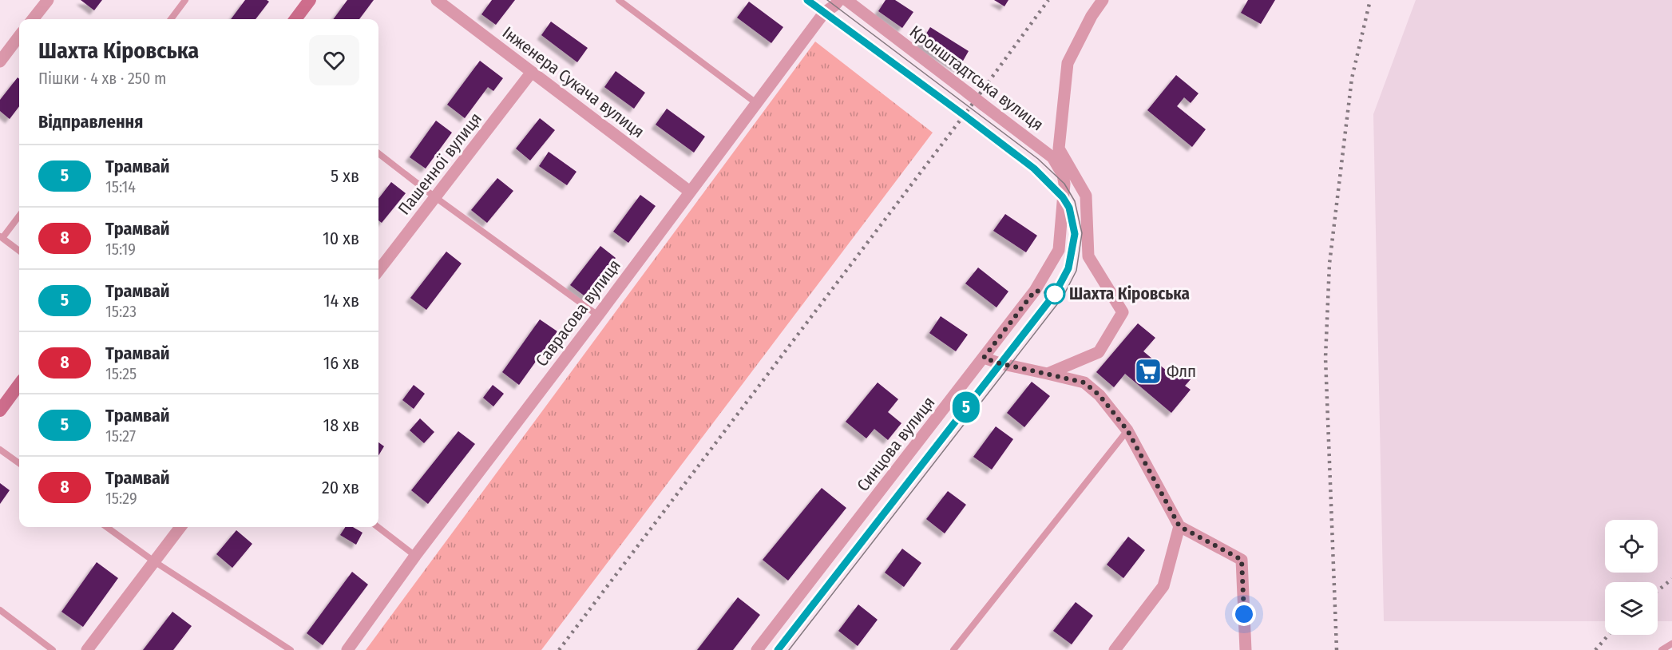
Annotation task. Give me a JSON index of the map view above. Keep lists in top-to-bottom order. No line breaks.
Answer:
{"streets":{"street":["Кронштадтська вулиця","Інженера Сукача вулиця","Пашенної вулиця","Саврасова вулиця","Синцова вулиця"]},"crossings":[["Кронштадтська вулиця","Синцова вулиця"],["Інженера Сукача вулиця","Пашенної вулиця"],["Інженера Сукача вулиця","Саврасова вулиця"]],"places":{"other":["Шахта Кіровська"],"supermarket":["Флп"]},"lines":["tram line 5"],"page":{"on_map":"5","heading":[["Шахта Кіровська","Пішки · 4 хв · 250 m"],"Відправлення"],"list":[{"mark":"5","name":"Трамвай","note":"15:14","value":"5 хв"},{"mark":"8","name":"Трамвай","note":"15:19","value":"10 хв"},{"mark":"5","name":"Трамвай","note":"15:23","value":"14 хв"},{"mark":"8","name":"Трамвай","note":"15:25","value":"16 хв"},{"mark":"5","name":"Трамвай","note":"15:27","value":"18 хв"},{"mark":"8","name":"Трамвай","note":"15:29","value":"20 хв"}]}}
